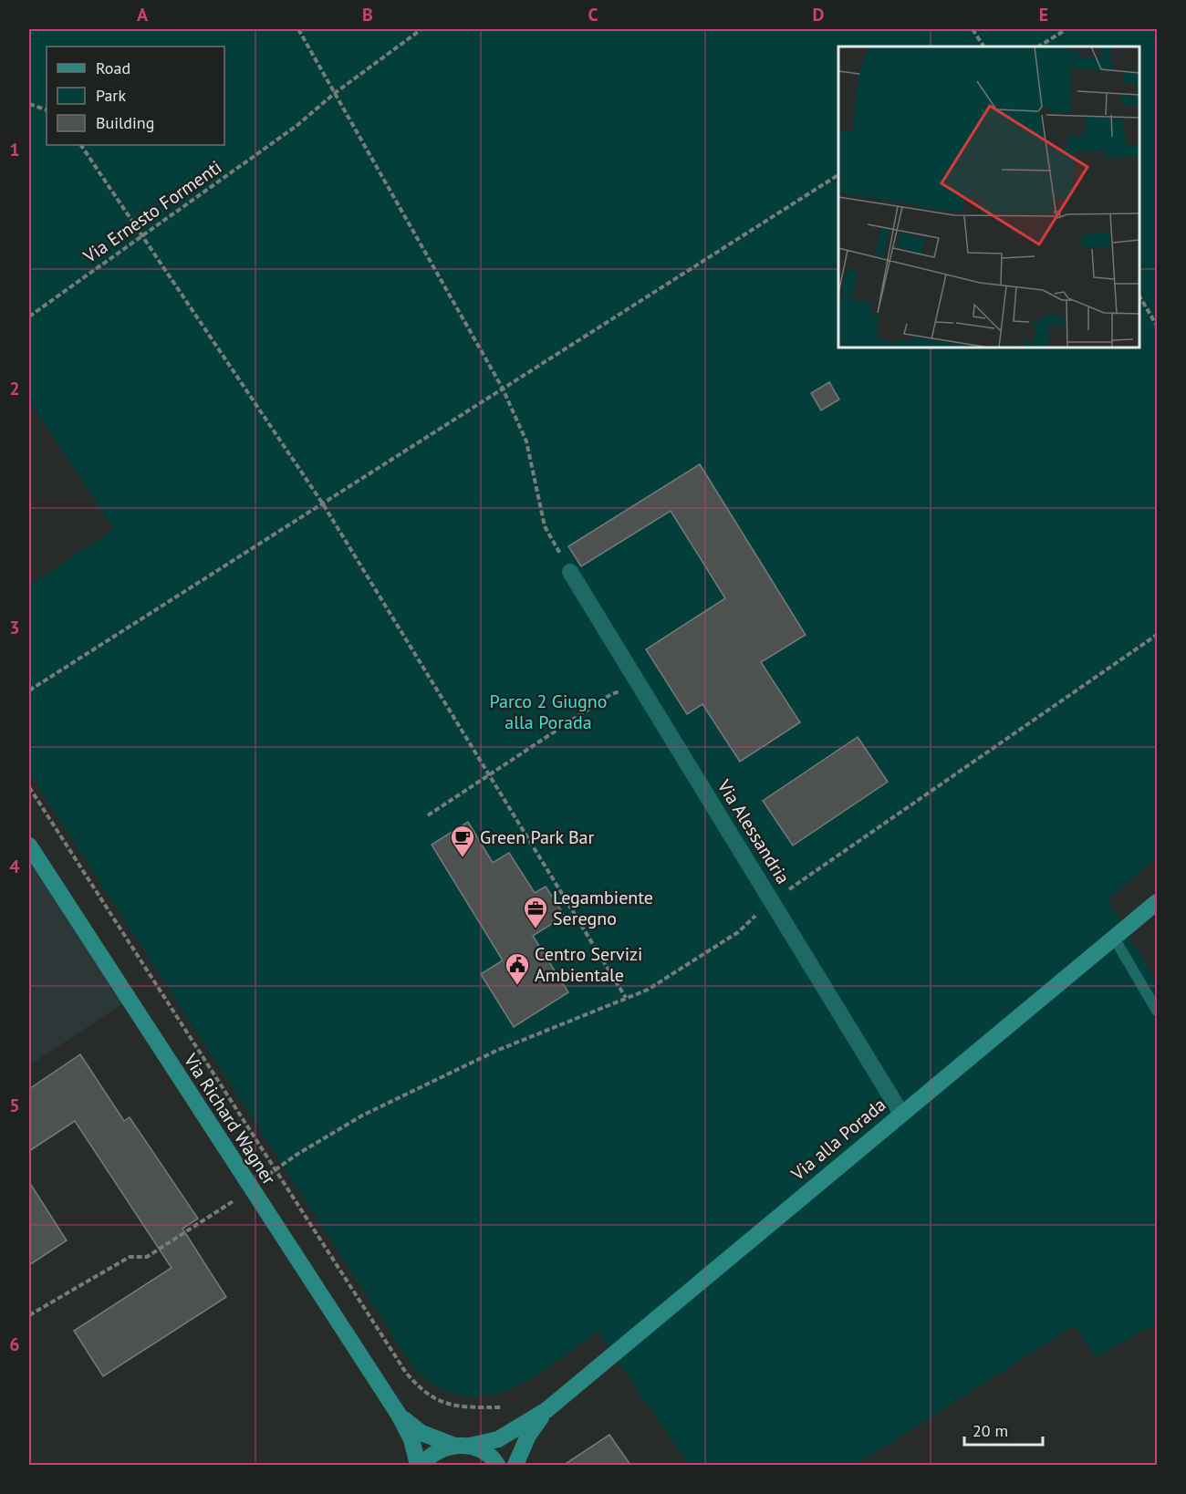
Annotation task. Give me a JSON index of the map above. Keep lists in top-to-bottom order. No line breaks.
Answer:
{"streets":{"street":["Via Alessandria","Via Richard Wagner","Via alla Porada"],"path":["Via Ernesto Formenti"]},"crossings":[["Via Alessandria","Via alla Porada"],["Via Richard Wagner","Via alla Porada"]],"parks":["Parco 2 Giugno alla Porada"],"places":{"cafe":["Green Park Bar"],"office":["Legambiente Seregno"],"public building":["Centro Servizi Ambientale"]},"legend":["Road","Park","Building"],"scale_bar":"20 m","grid":{"columns":["A","B","C","D","E"],"rows":["1","2","3","4","5","6"]}}
